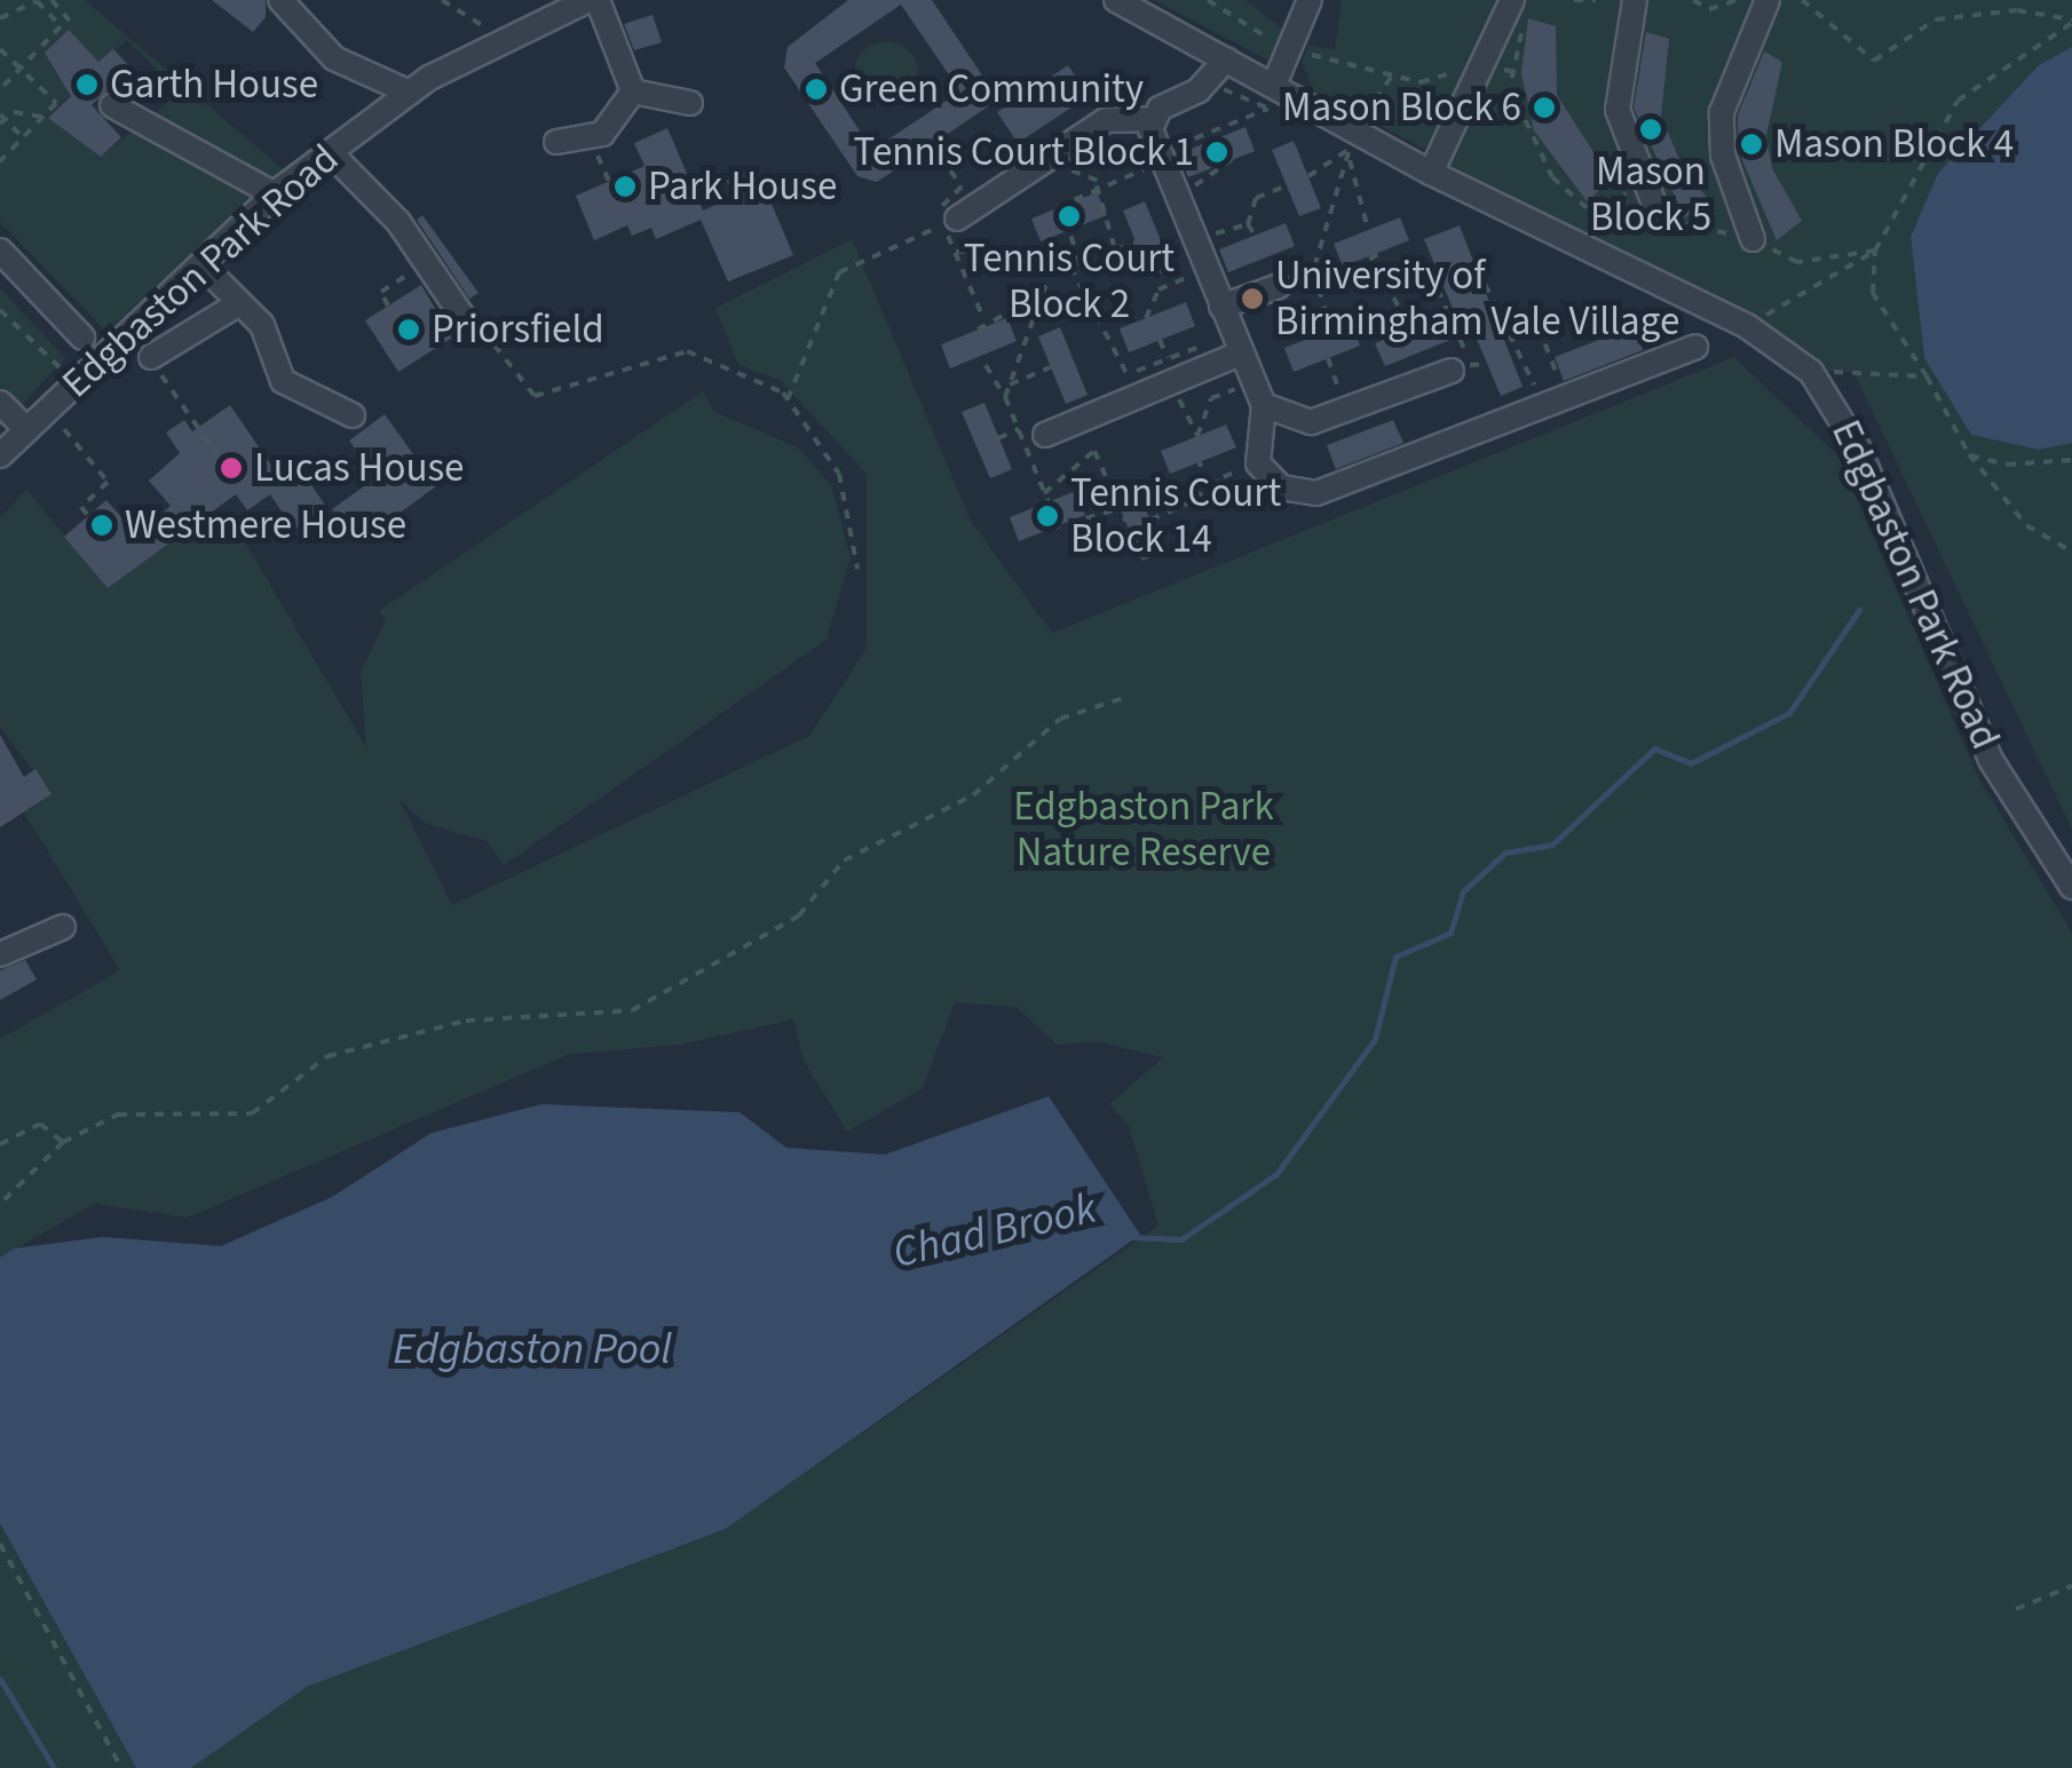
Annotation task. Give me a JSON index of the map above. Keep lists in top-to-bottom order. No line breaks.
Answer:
{"streets":{"street":["Edgbaston Park Road"]},"water":["Chad Brook","Edgbaston Pool"],"parks":["Edgbaston Park Nature Reserve"],"places":["Garth House","Green Community","Mason Block 6","Mason Block 5","Mason Block 4","Tennis Court Block 1","Park House","Tennis Court Block 2","University of Birmingham Vale Village","Priorsfield","Lucas House","Tennis Court Block 14","Westmere House"]}
